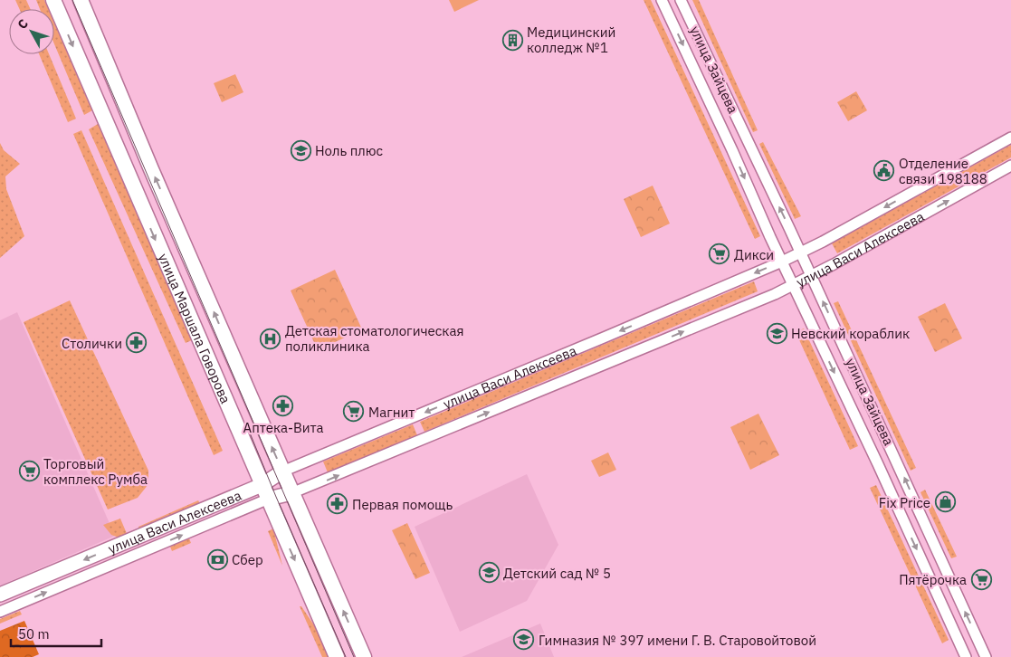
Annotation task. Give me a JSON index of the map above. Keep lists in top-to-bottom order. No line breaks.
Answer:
{"streets":{"main road":["улица Маршала Говорова"],"street":["улица Зайцева","улица Васи Алексеева"]},"crossings":[["улица Зайцева","улица Васи Алексеева"],["улица Васи Алексеева","улица Маршала Говорова"]],"places":{"building":["Медицинский колледж №1"],"school or university":["Ноль плюс","Невский кораблик","Детский сад № 5","Гимназия № 397 имени Г. В. Старовойтовой"],"public building":["Отделение связи 198188"],"supermarket":["Дикси","Магнит","Торговый комплекс Румба","Пятёрочка"],"hospital":["Детская стоматологическая поликлиника"],"pharmacy":["Столички","Аптека-Вита","Первая помощь"],"shop":["Fix Price"],"bank":["Сбер"]},"scale_bar":"50 m","north":"top left"}
